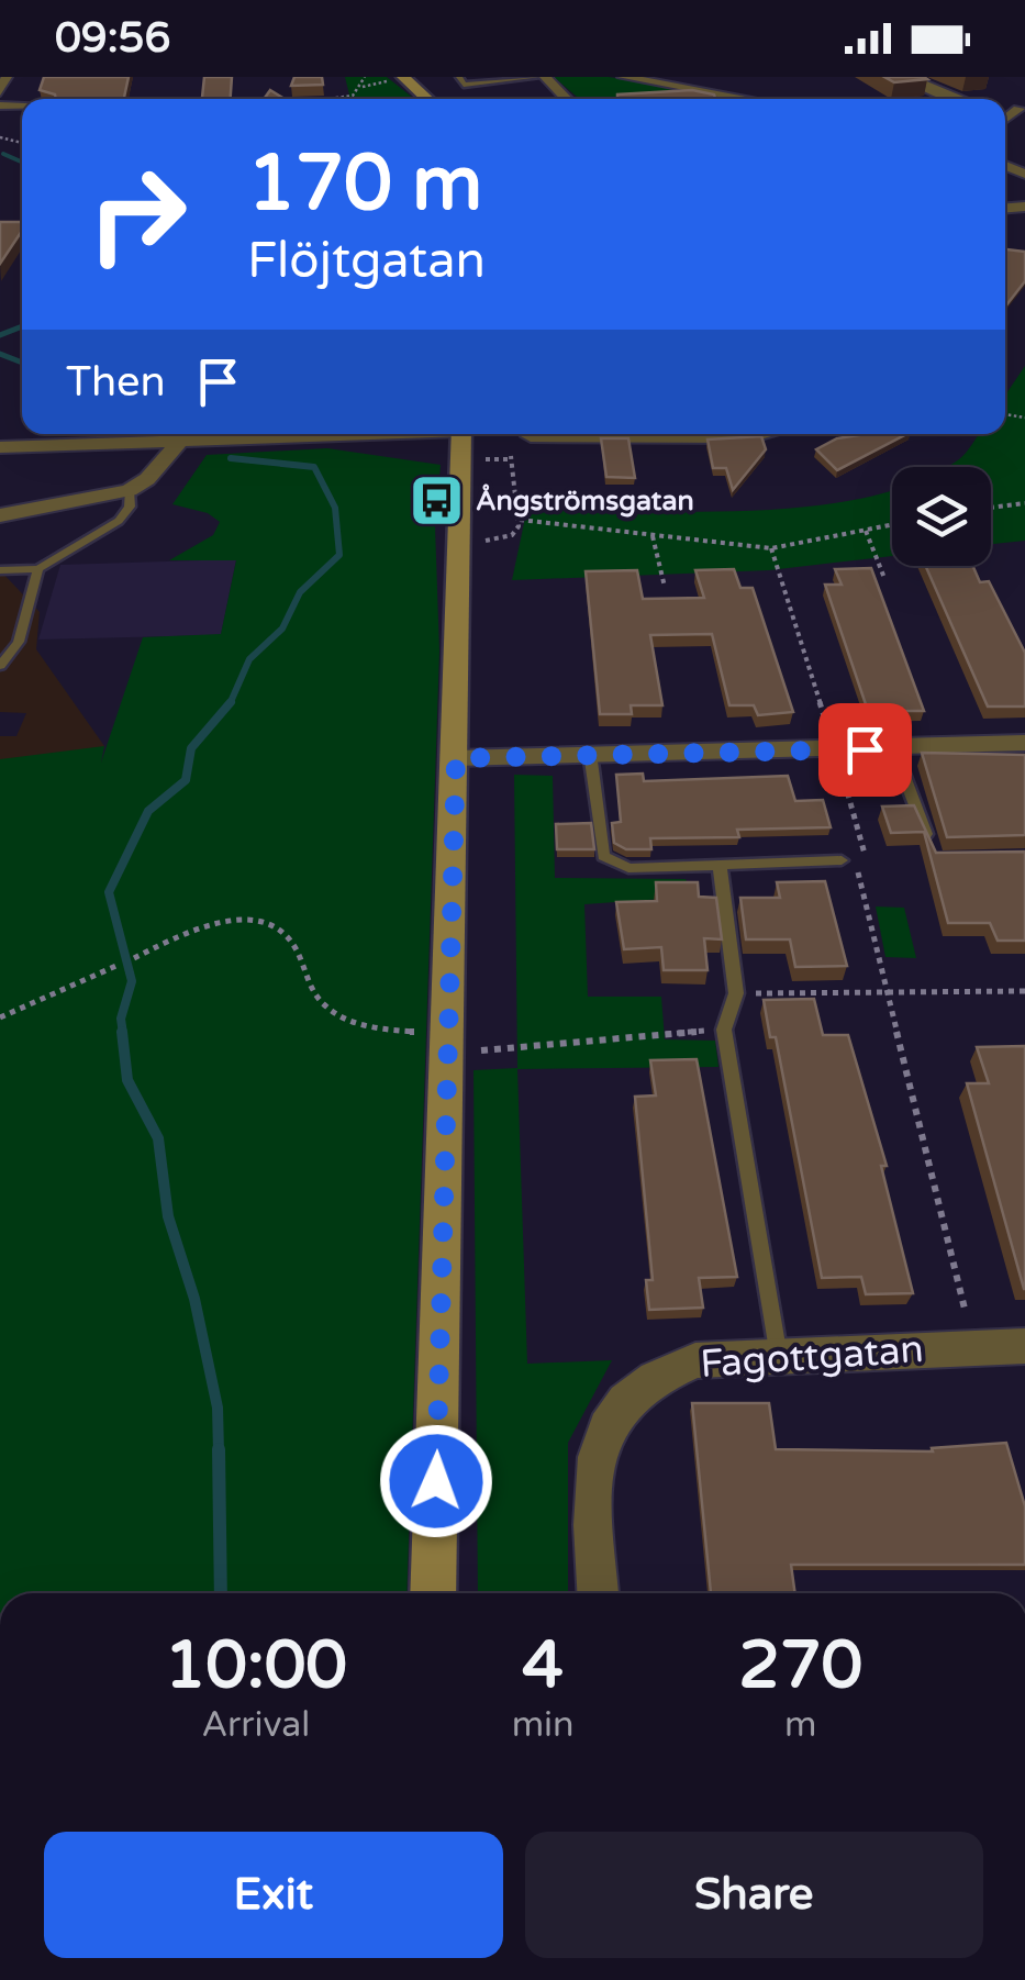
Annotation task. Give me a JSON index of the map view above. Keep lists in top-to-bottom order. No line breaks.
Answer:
{"streets":{"street":["Fagottgatan"]},"places":{"bus stop":["Ångströmsgatan"]},"page":{"status":"09:56","turn":["170 m","Flöjtgatan"],"then":"Then","eta":["10:00","Arrival","4","min","270","m"],"buttons":["Exit","Share"]}}
